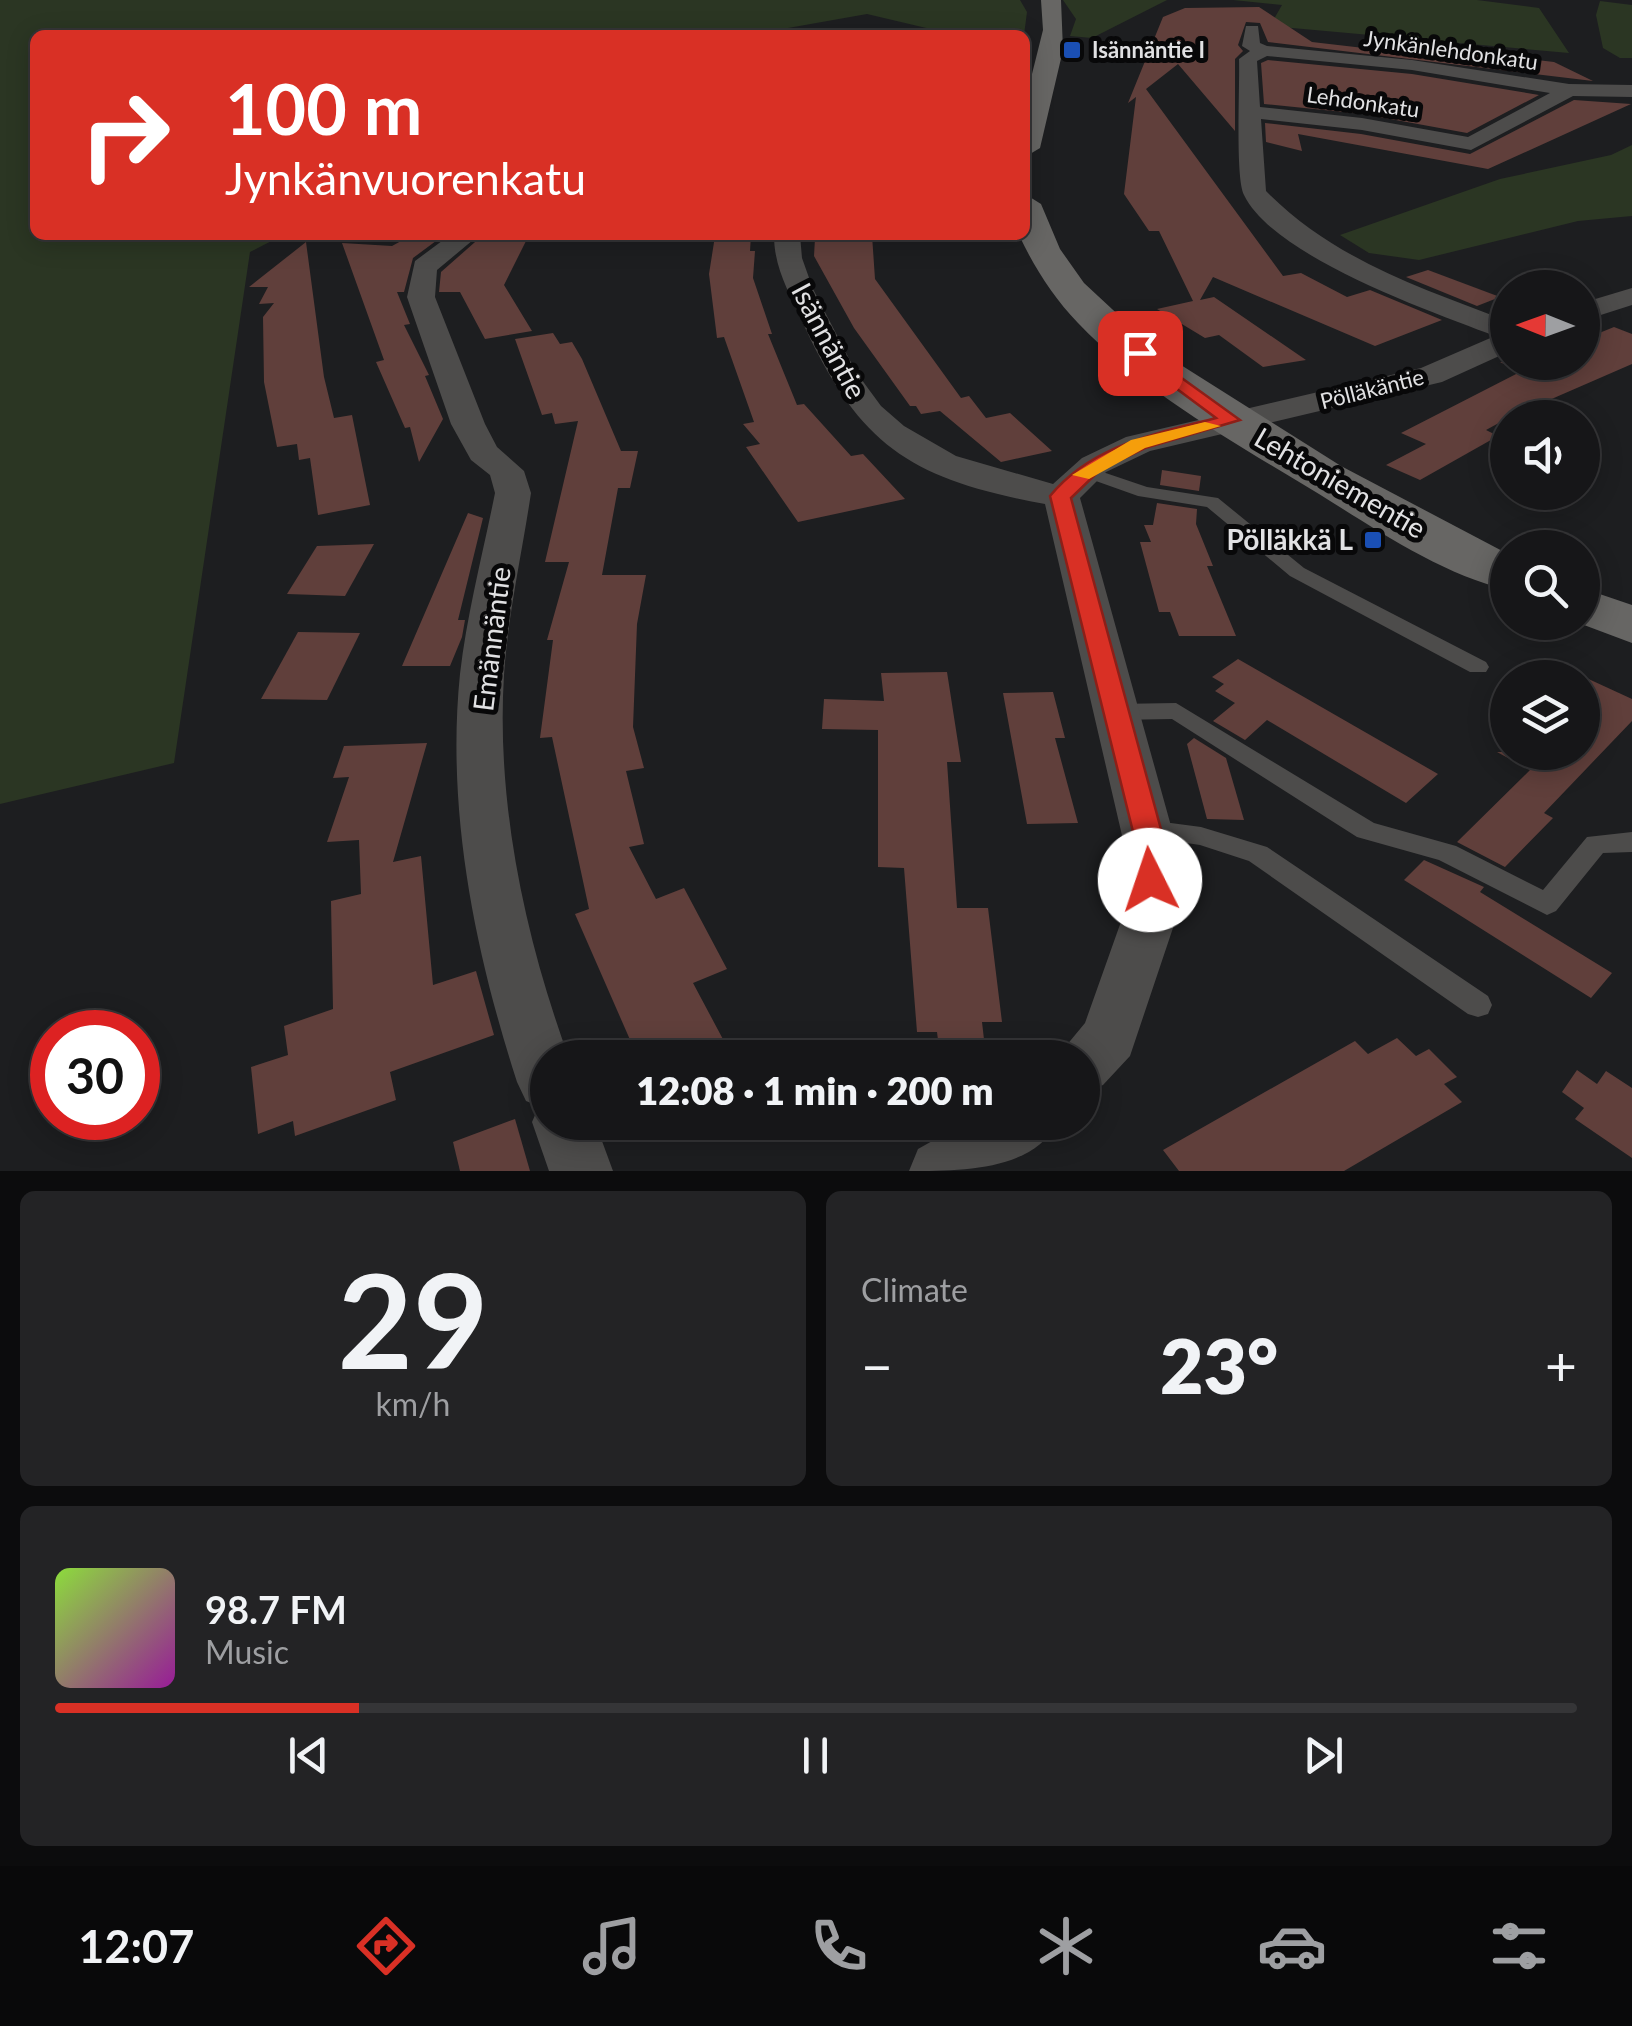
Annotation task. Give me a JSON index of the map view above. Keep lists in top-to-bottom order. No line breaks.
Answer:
{"streets":{"main road":["Lehtoniementie"],"street":["Jynkänlehdonkatu","Lehdonkatu","Isännäntie","Pölläkäntie","Emännäntie"]},"crossings":[["Jynkänlehdonkatu","Lehdonkatu"],["Isännäntie","Pölläkäntie"],["Pölläkäntie","Lehtoniementie"]],"places":{"transit":["Isännäntie I","Pölläkkä L"]},"north":"left","page":{"turn":["100 m","Jynkänvuorenkatu"],"limit":"30","trip":"12:08 · 1 min · 200 m","tile":[["29","km/h"],"Climate"],"heat":["−","23°","+"],"song":["98.7 FM","Music"],"tabs":"12:07"}}
